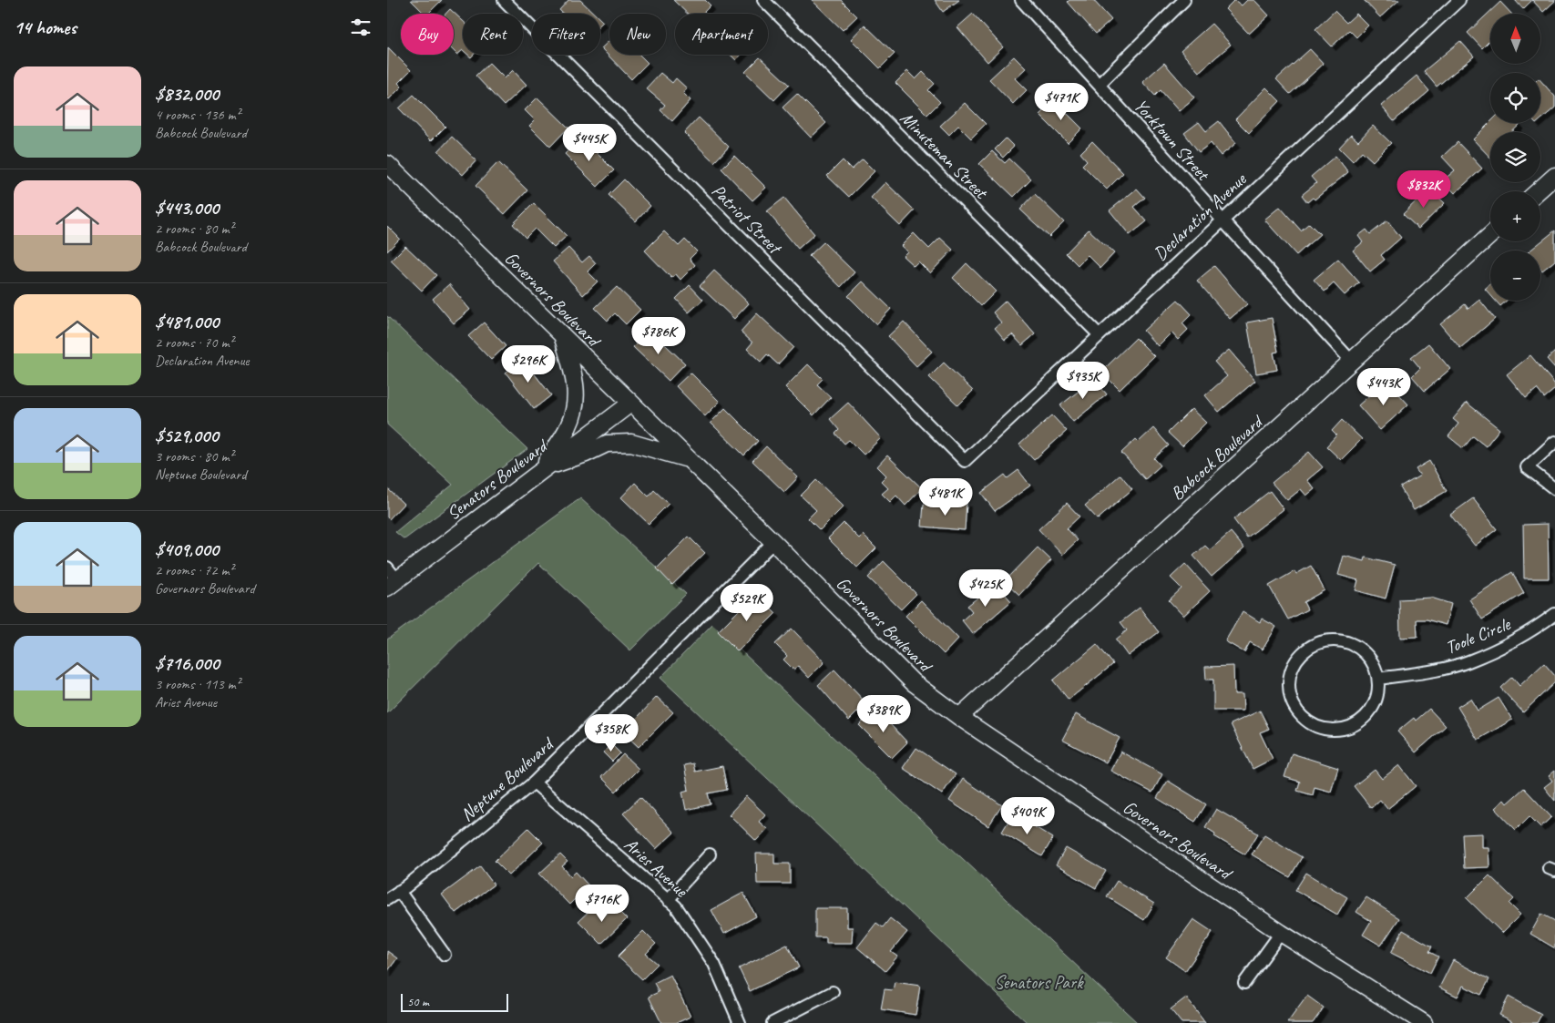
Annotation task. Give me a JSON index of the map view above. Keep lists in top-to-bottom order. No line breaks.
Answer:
{"streets":{"main road":["Governors Boulevard","Babcock Boulevard","Senators Boulevard"],"street":["Yorktown Street","Minuteman Street","Declaration Avenue","Patriot Street","Toole Circle","Neptune Boulevard","Aries Avenue"]},"crossings":[["Yorktown Street","Declaration Avenue"],["Yorktown Street","Babcock Boulevard"],["Minuteman Street","Declaration Avenue"],["Declaration Avenue","Patriot Street"],["Governors Boulevard","Babcock Boulevard"],["Governors Boulevard","Senators Boulevard"],["Governors Boulevard","Neptune Boulevard"],["Neptune Boulevard","Aries Avenue"]],"parks":["Senators Park"],"scale_bar":"50 m","north":"top","page":{"heading":"14 homes","map_buttons":["+","−"],"chip":["Buy","Rent","Filters","New","Apartment"],"list":[{"name":"$832,000","note":"4 rooms · 136 m² · Babcock Boulevard"},{"name":"$443,000","note":"2 rooms · 80 m² · Babcock Boulevard"},{"name":"$481,000","note":"2 rooms · 70 m² · Declaration Avenue"},{"name":"$529,000","note":"3 rooms · 80 m² · Neptune Boulevard"},{"name":"$409,000","note":"2 rooms · 72 m² · Governors Boulevard"},{"name":"$716,000","note":"3 rooms · 113 m² · Aries Avenue"}],"price":["$471K","$445K","$832K","$786K","$296K","$935K","$443K","$481K","$425K","$529K","$389K","$358K","$409K","$716K"],"scale":"50 m"}}
